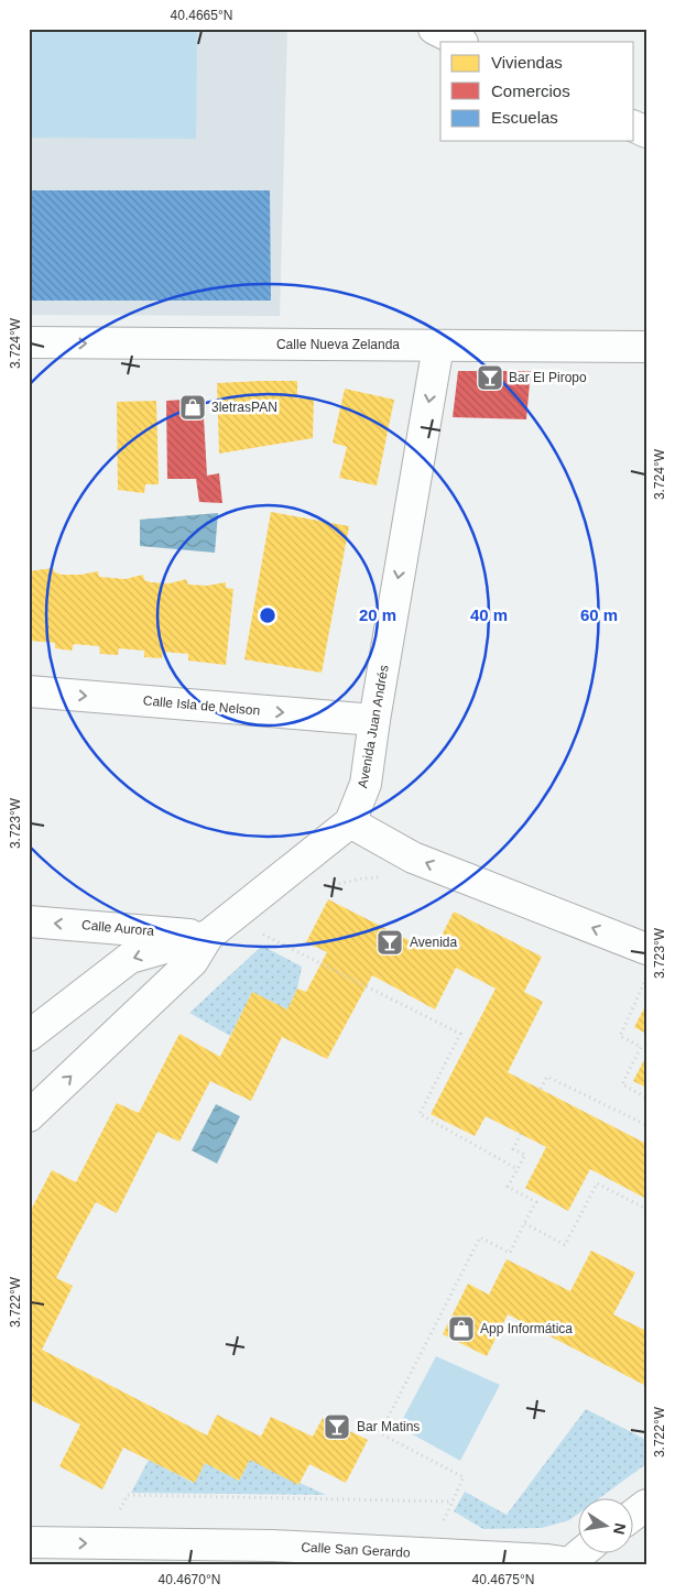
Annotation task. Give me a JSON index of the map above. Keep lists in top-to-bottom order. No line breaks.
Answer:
{"streets":{"street":["Calle Nueva Zelanda","Calle Isla de Nelson","Avenida Juan Andrés","Calle Aurora","Calle San Gerardo"]},"crossings":[["Calle Nueva Zelanda","Avenida Juan Andrés"],["Calle Isla de Nelson","Avenida Juan Andrés"]],"one_way":["Calle Nueva Zelanda","Calle Isla de Nelson","Avenida Juan Andrés","Calle Aurora","Calle San Gerardo"],"places":{"bar":["Bar El Piropo","Avenida","Bar Matins"],"shop":["3letrasPAN","App Informática"]},"legend":["Viviendas","Comercios","Escuelas"],"north":"right","coordinates":["40.4665°N","3.724°W","3.723°W","3.722°W","40.4670°N","40.4675°N"],"rings":["20 m","40 m","60 m"]}
